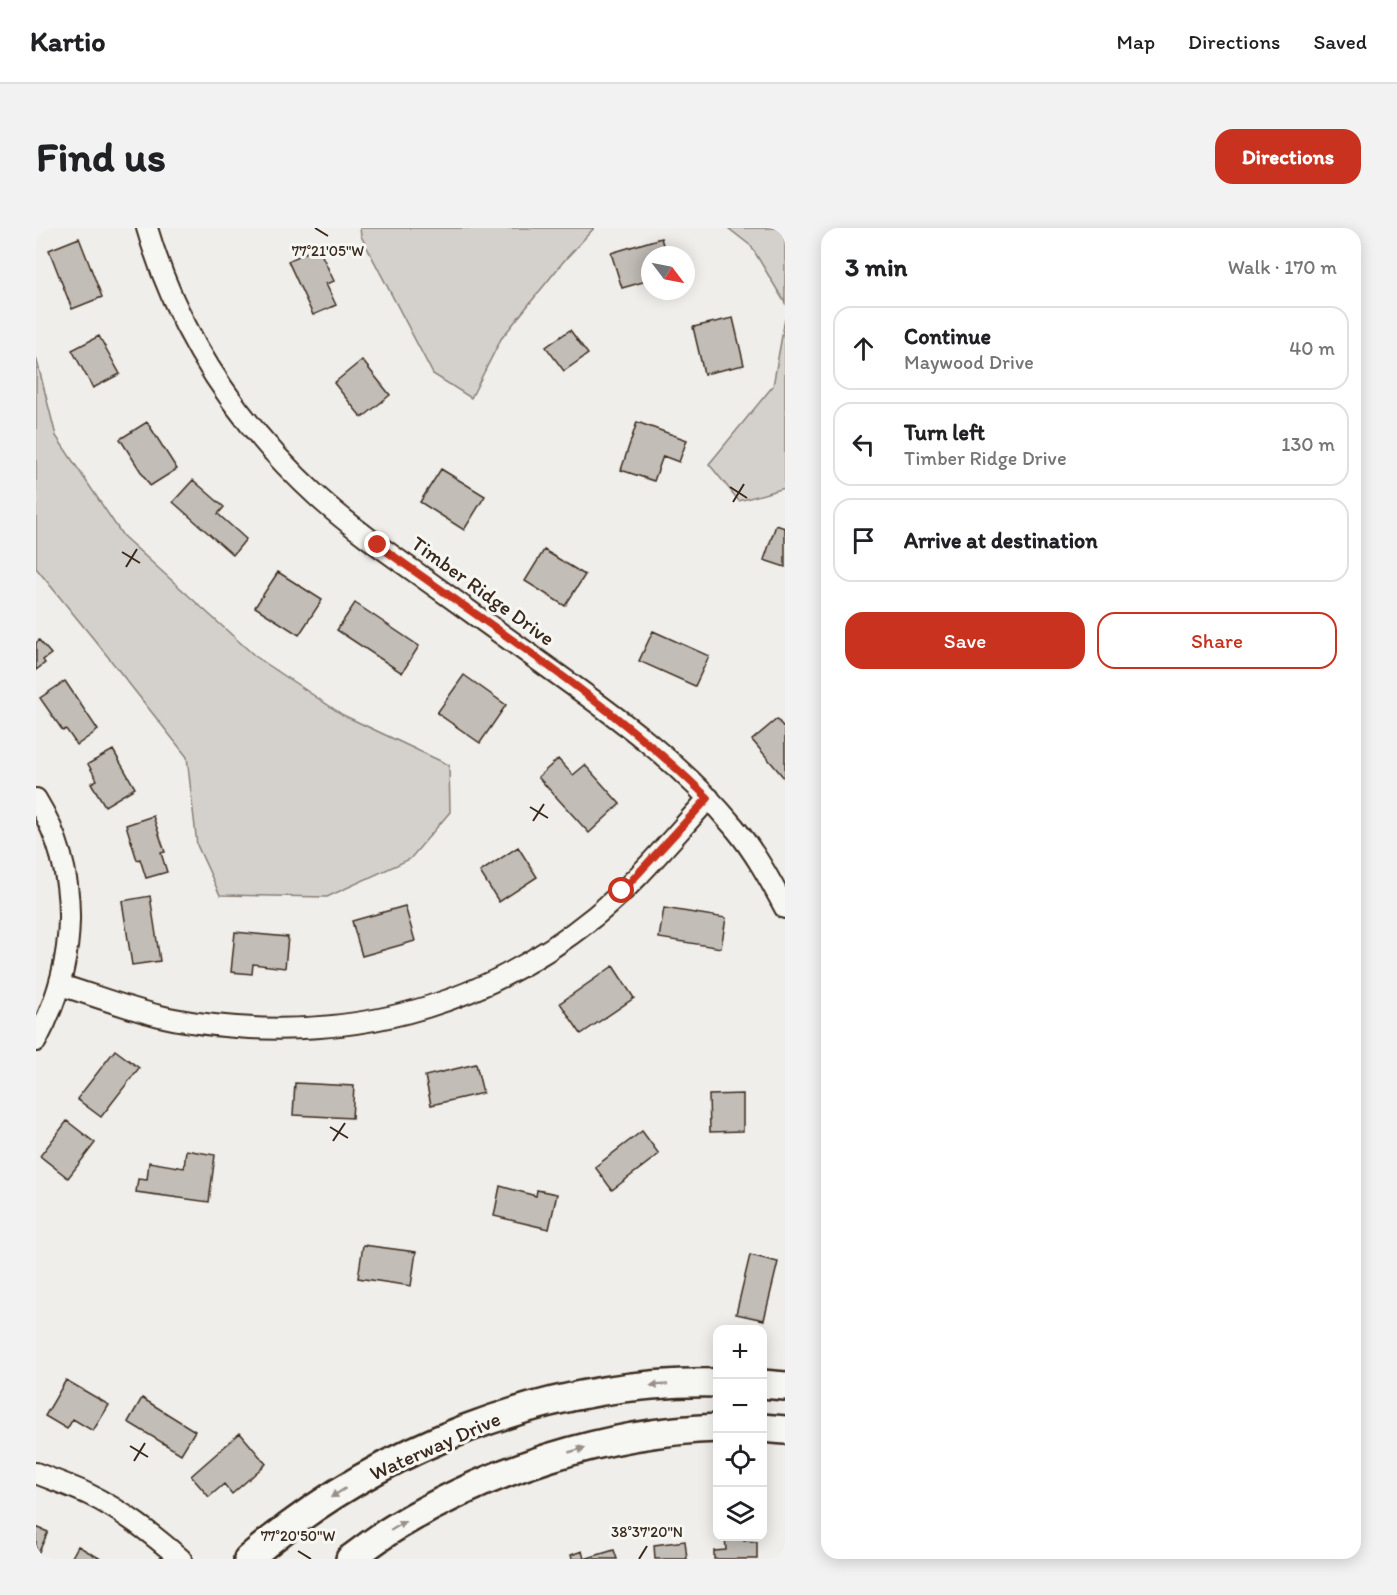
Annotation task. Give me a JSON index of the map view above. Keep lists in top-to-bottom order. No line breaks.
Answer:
{"streets":{"main road":["Waterway Drive"],"street":["Timber Ridge Drive"]},"north":"bottom right","page":{"header":"Kartio","nav":["Map","Directions","Saved"],"buttons":["Directions",["Save","Share"]],"title":"Find us","heading":["3 min","Walk · 170 m"],"list":[["Continue","Maywood Drive","40 m"],["Turn left","Timber Ridge Drive","130 m"],"Arrive at destination"],"map_buttons":["+","−"]},"coordinates":["77°21'05\"W","38°37'20\"N","77°20'50\"W"]}
